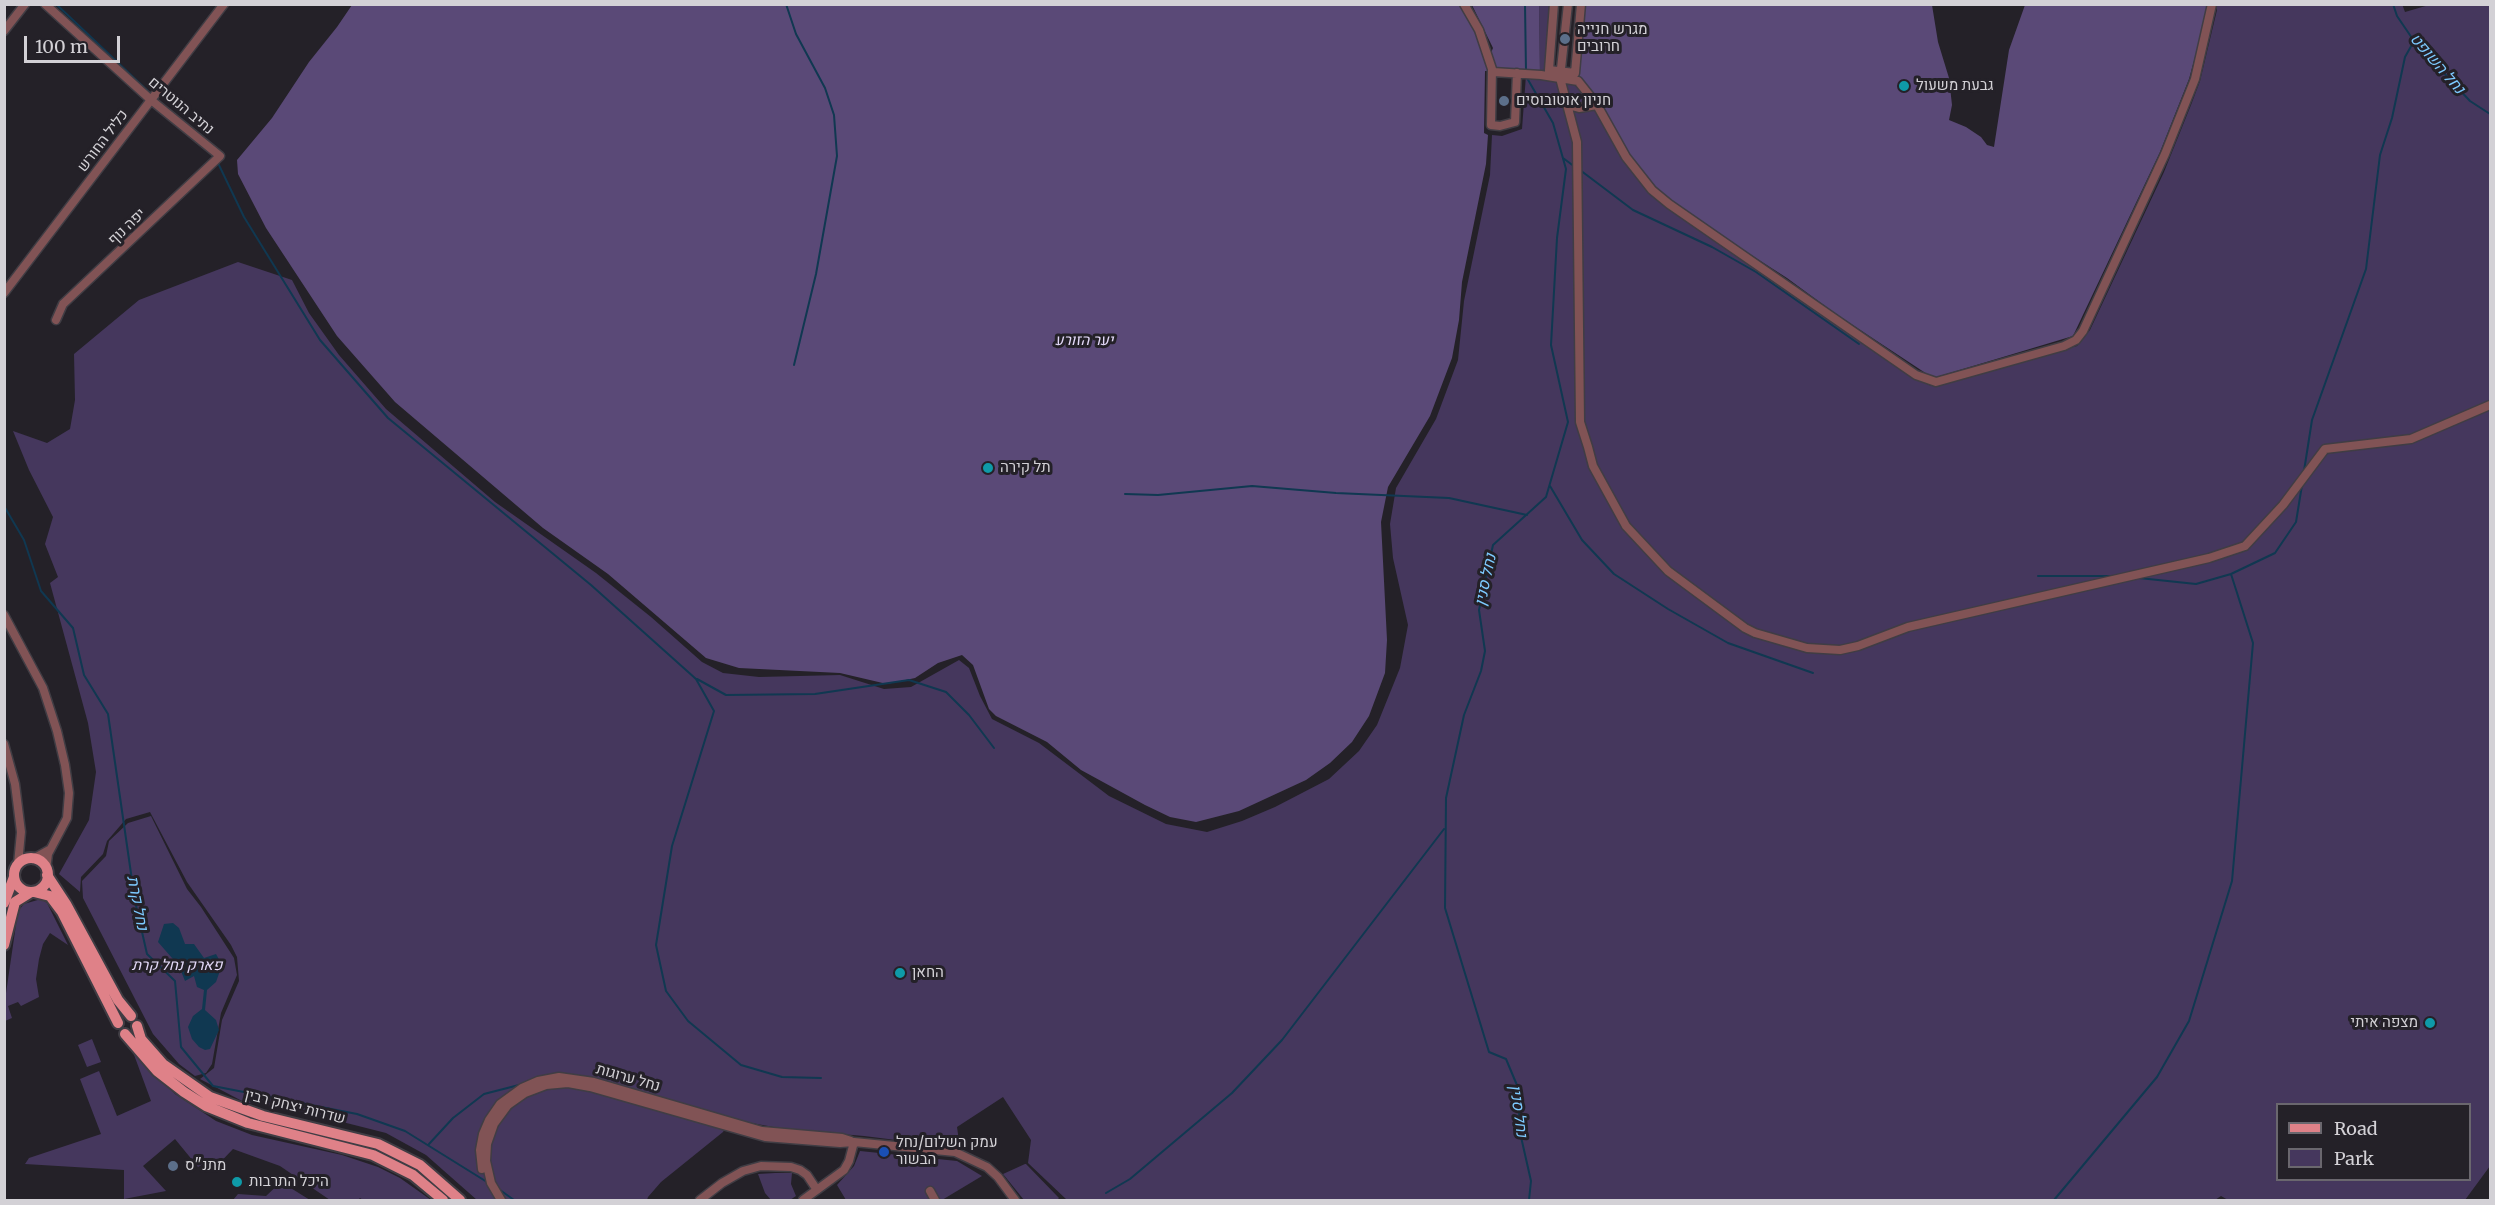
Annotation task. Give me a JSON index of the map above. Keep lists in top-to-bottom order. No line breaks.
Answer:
{"streets":{"main road":["שדרות יצחק רבין"],"street":["נתיב הנוטרים","כליל החורש","יפה נוף","נחל ערוגות"]},"crossings":[["נתיב הנוטרים","כליל החורש"],["נתיב הנוטרים","יפה נוף"]],"water":["נחל השופט","נחל סנין","נחל קרת"],"parks":["יער הזורע","פארק נחל קרת"],"places":["מגרש חנייה חרובים","גבעת משעול","חניון אוטובוסים","תל קירה","החאן","מצפה איתי","עמק השלום/נחל הבשור","מתנ\"ס","היכל התרבות"],"legend":["Road","Park"],"scale_bar":"100 m"}
